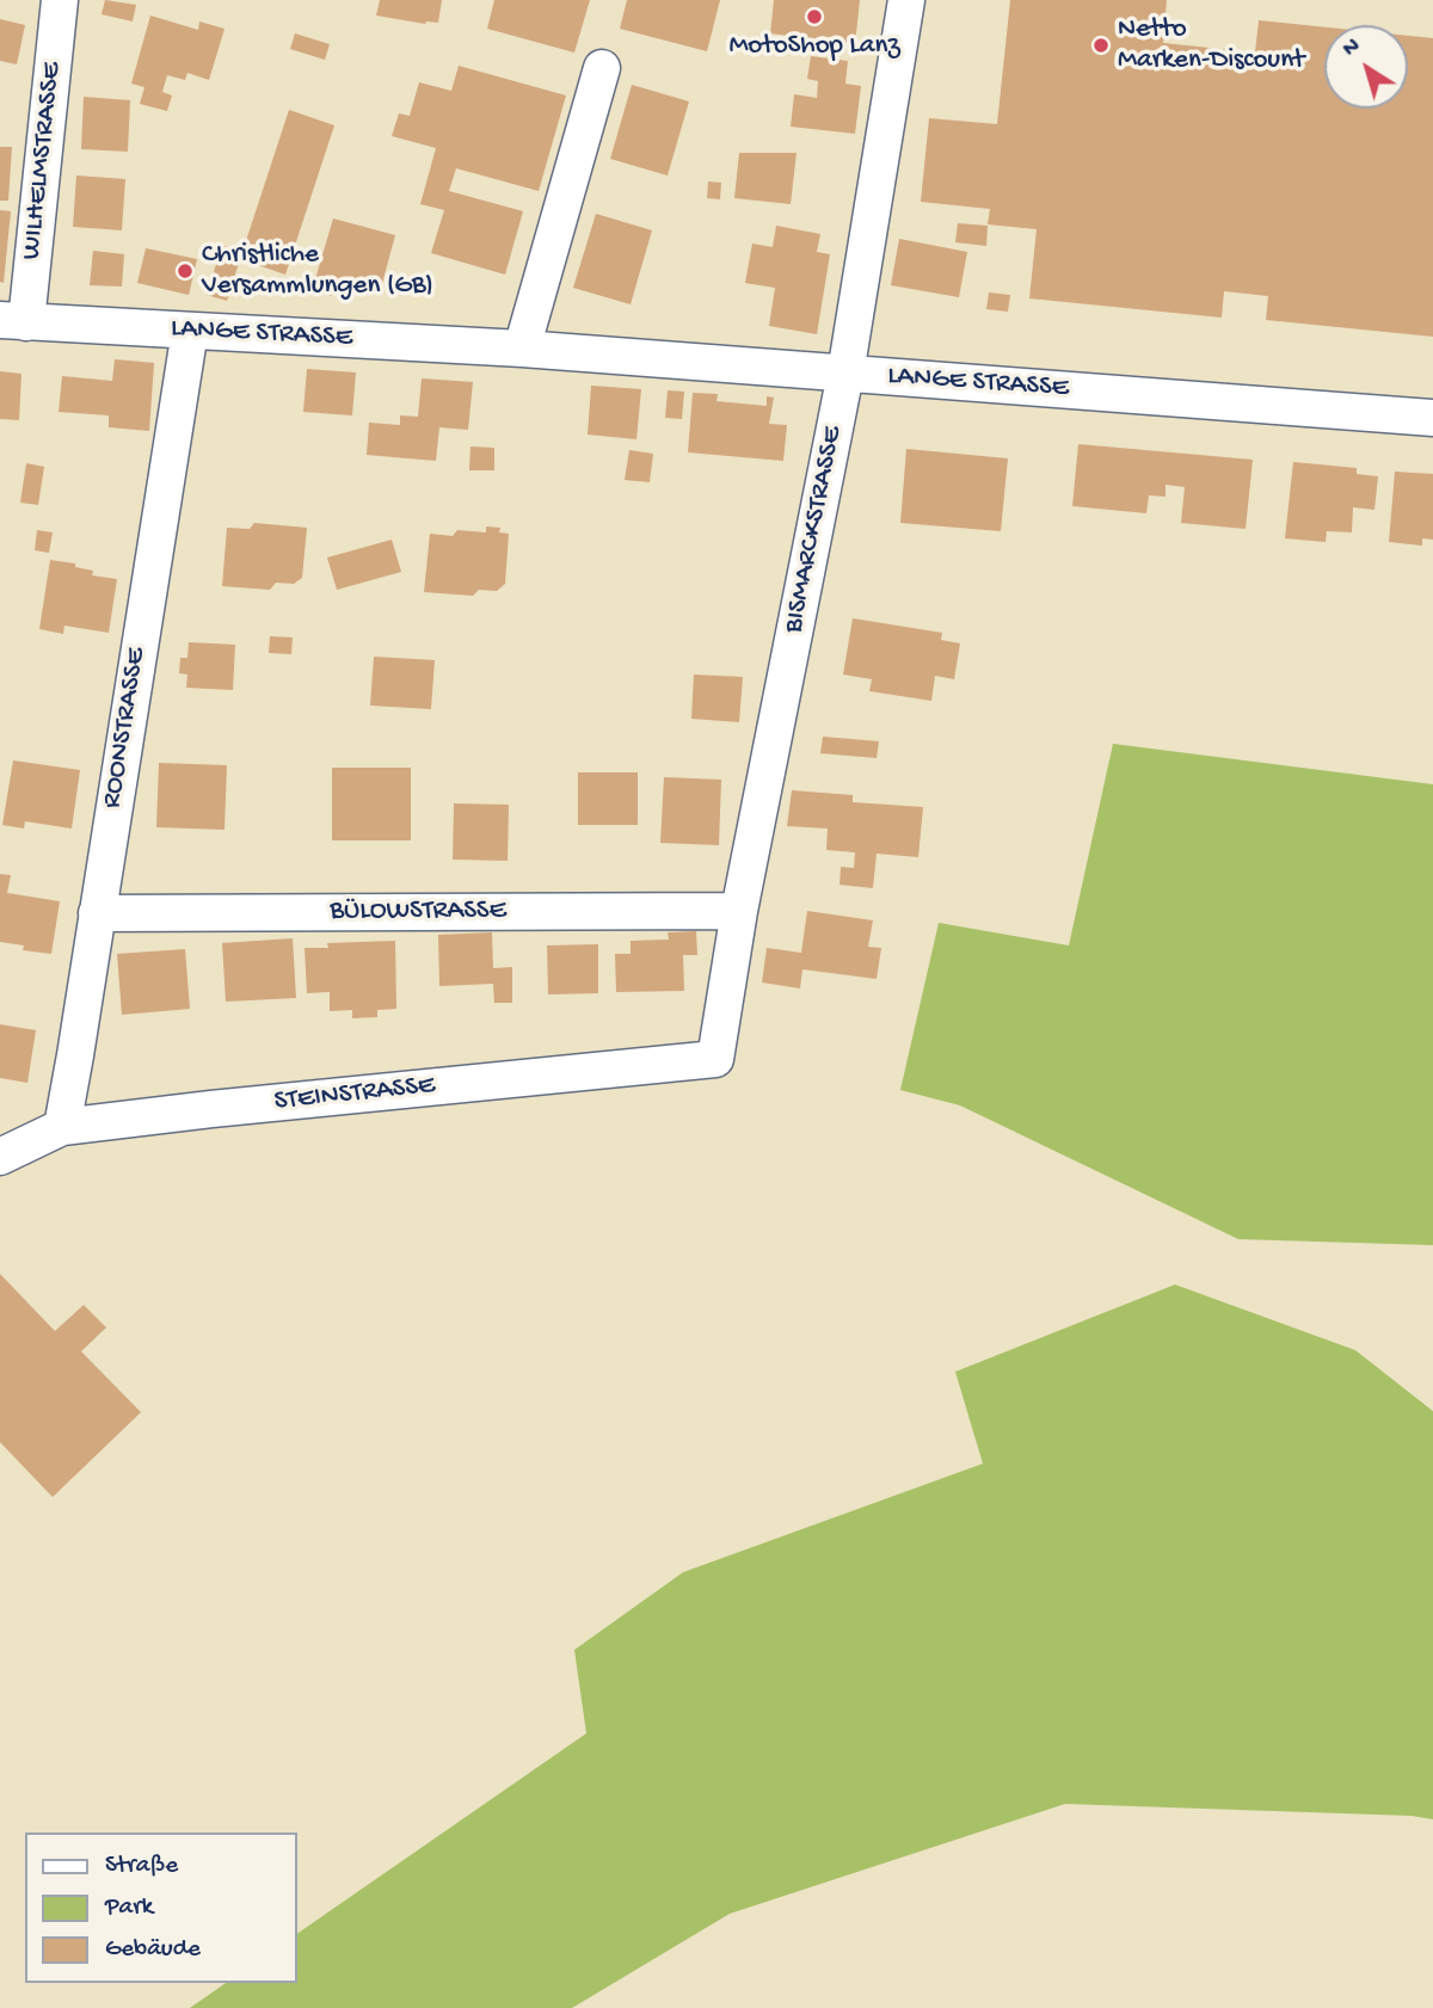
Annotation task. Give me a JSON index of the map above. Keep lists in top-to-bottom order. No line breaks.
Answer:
{"streets":{"street":["WILHELMSTRASSE","LANGE STRASSE","BISMARCKSTRASSE","ROONSTRASSE","BÜLOWSTRASSE","STEINSTRASSE"]},"crossings":[["WILHELMSTRASSE","LANGE STRASSE"],["LANGE STRASSE","BISMARCKSTRASSE"],["LANGE STRASSE","ROONSTRASSE"],["BISMARCKSTRASSE","BÜLOWSTRASSE"],["BISMARCKSTRASSE","STEINSTRASSE"],["ROONSTRASSE","BÜLOWSTRASSE"],["ROONSTRASSE","STEINSTRASSE"]],"places":["MotoShop Lanz","Netto Marken-Discount","Christliche Versammlungen (GB)"],"legend":["Straße","Park","Gebäude"],"north":"top left"}
